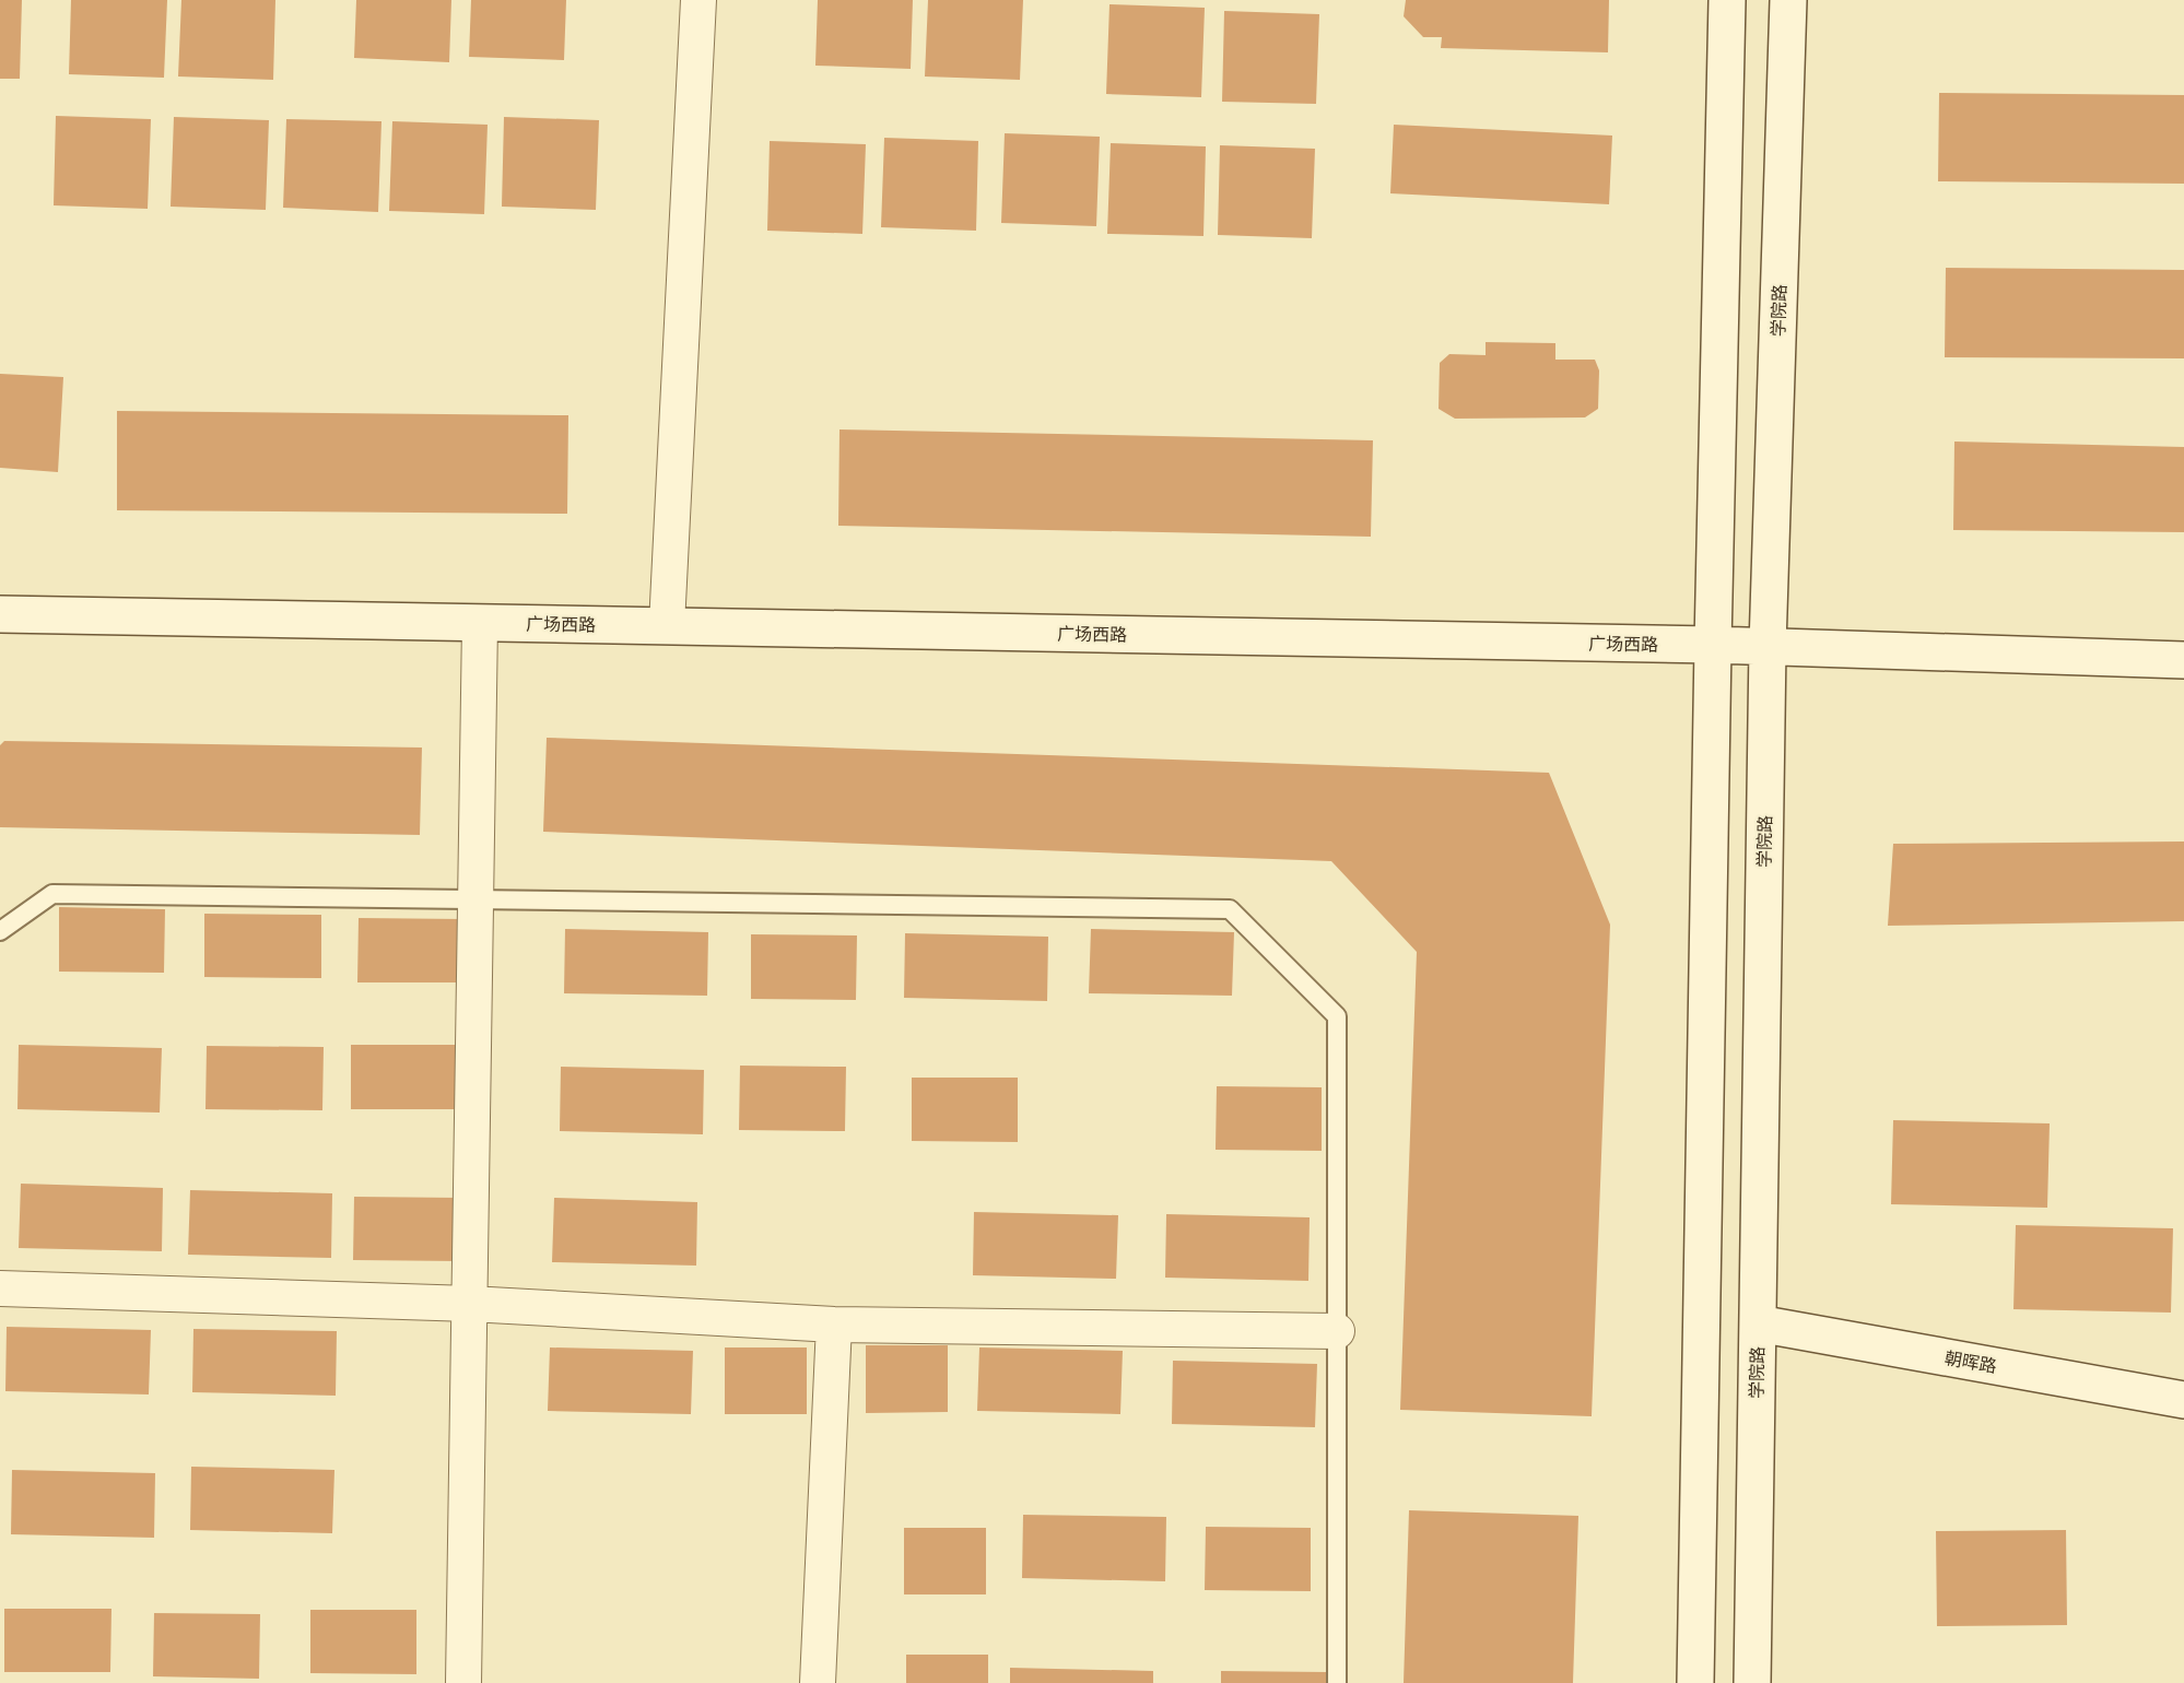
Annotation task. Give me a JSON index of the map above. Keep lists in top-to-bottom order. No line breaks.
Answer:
{"streets":{"main road":["学院路","广场西路","朝晖路"]},"crossings":[["学院路","广场西路"],["学院路","朝晖路"]]}
